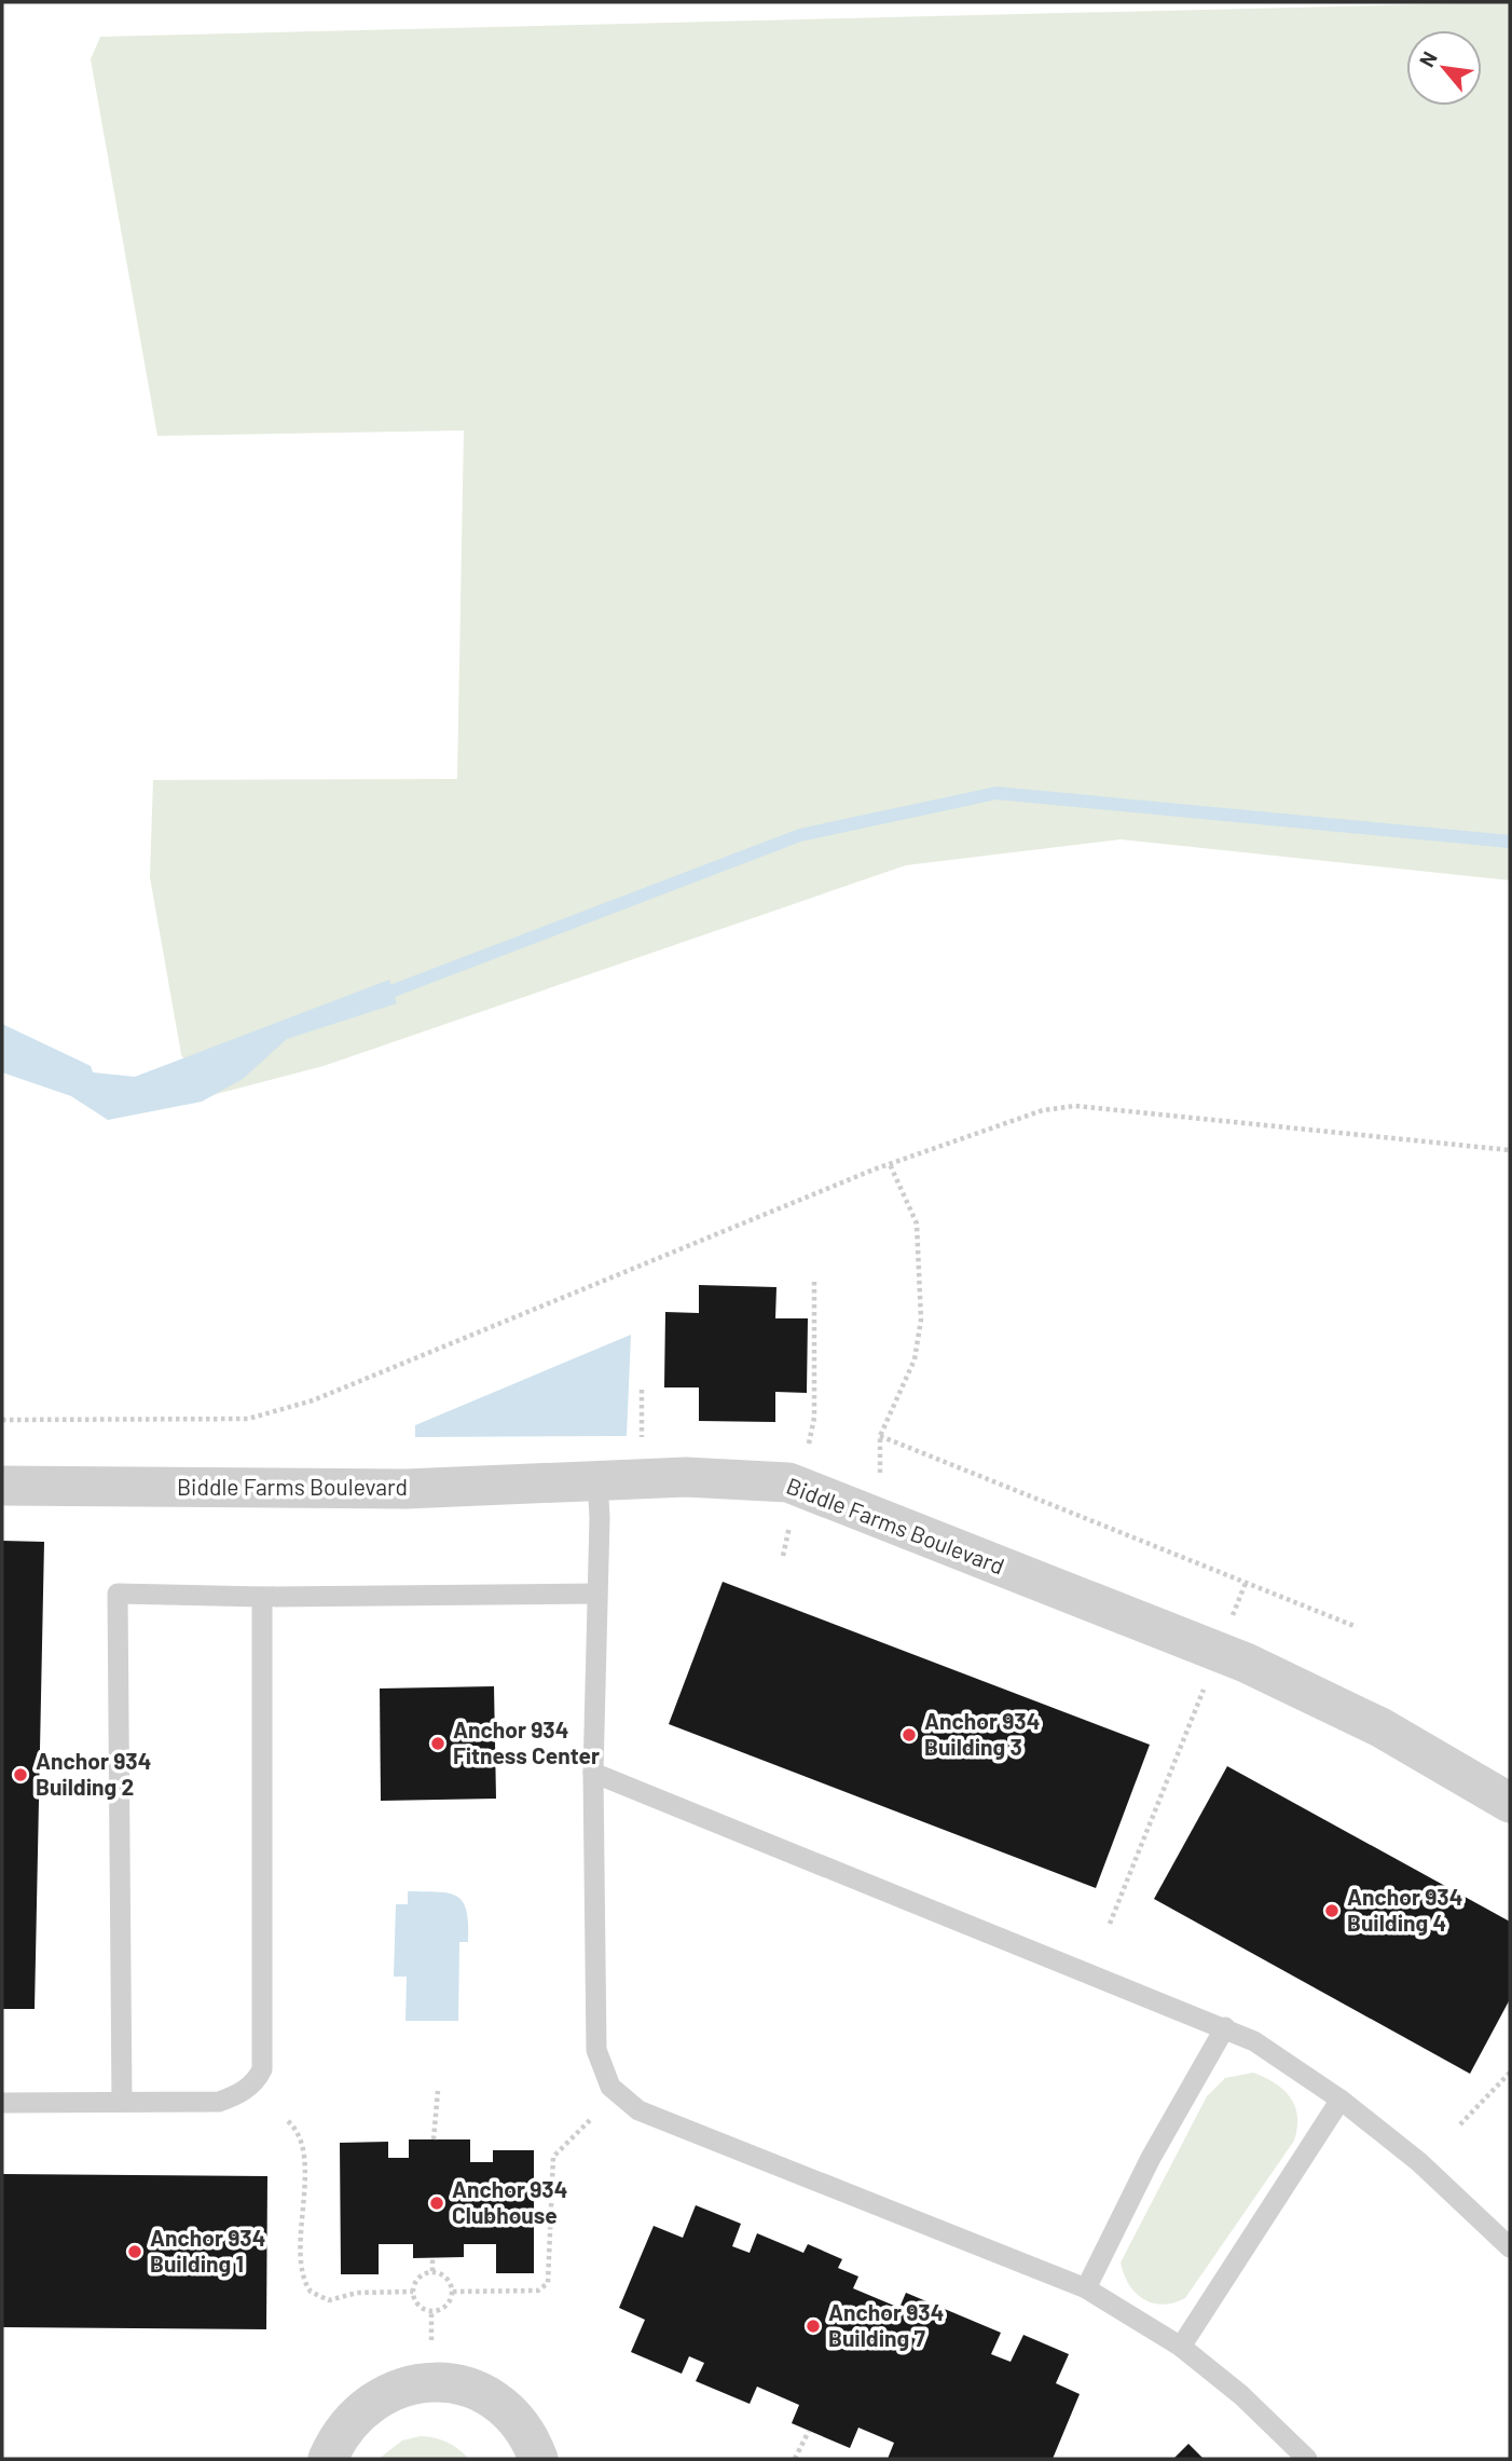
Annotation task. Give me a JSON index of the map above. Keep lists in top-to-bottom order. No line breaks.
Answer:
{"streets":{"street":["Biddle Farms Boulevard"]},"places":["Anchor 934 Building 3","Anchor 934 Fitness Center","Anchor 934 Building 2","Anchor 934 Building 4","Anchor 934 Clubhouse","Anchor 934 Building 1","Anchor 934 Building 7"],"north":"top left"}
